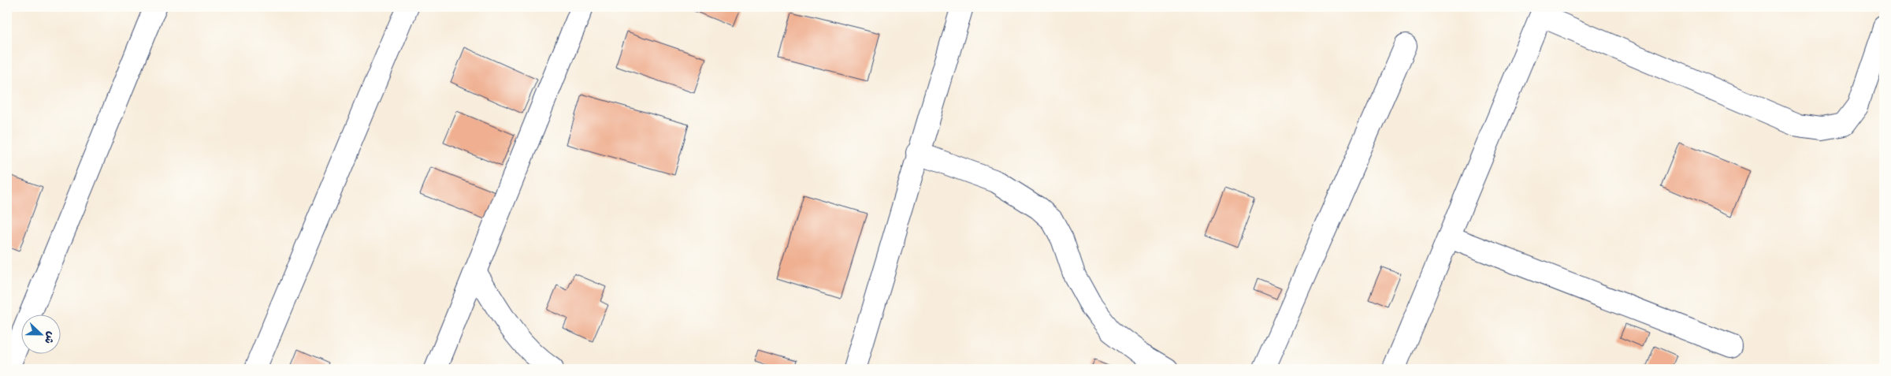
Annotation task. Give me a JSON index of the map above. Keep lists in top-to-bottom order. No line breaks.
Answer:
{"north":"right"}
